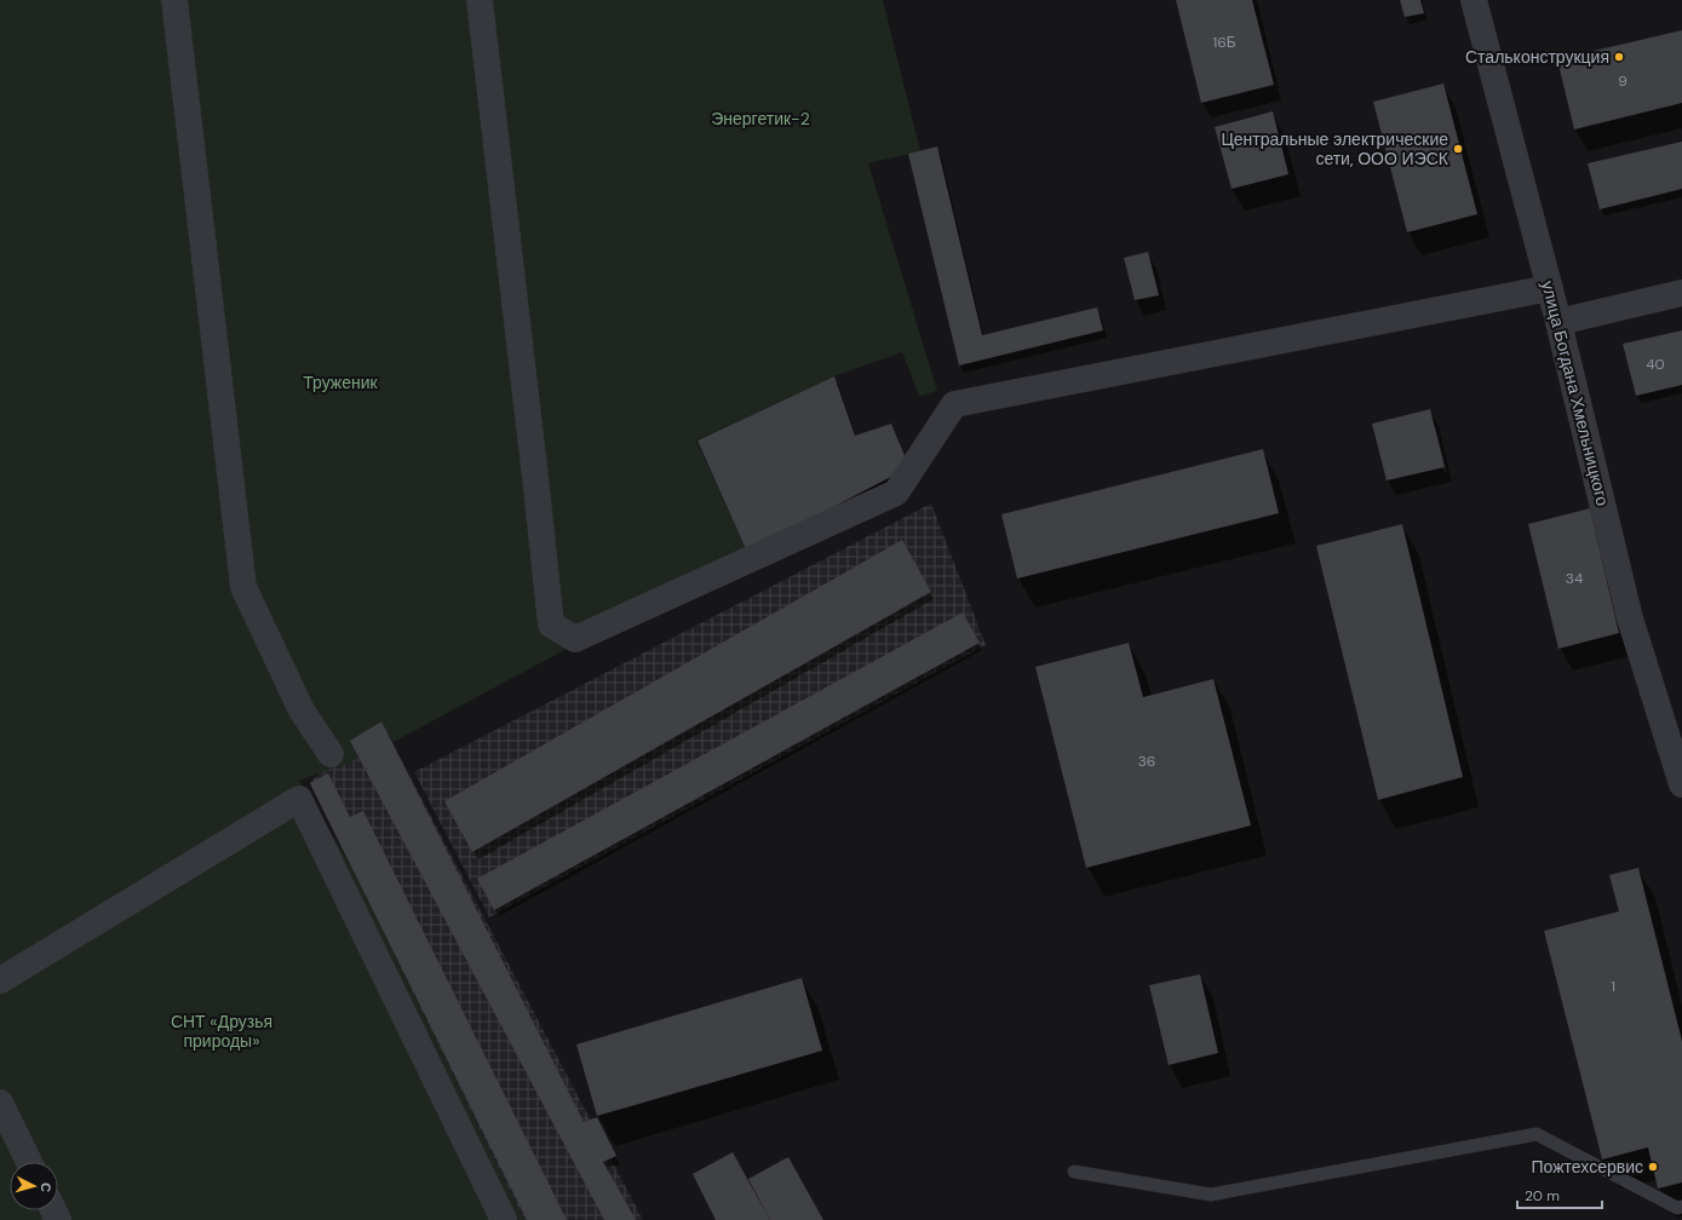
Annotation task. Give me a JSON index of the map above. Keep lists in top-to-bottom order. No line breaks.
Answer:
{"streets":{"street":["улица Богдана Хмельницкого"]},"parks":["Энергетик-2","Труженик","СНТ «Друзья природы»"],"places":["Стальконструкция","Центральные электрические сети, ООО ИЭСК","Пожтехсервис"],"house_numbers":["16Б","9","40","34","36","1"],"scale_bar":"20 m","north":"right"}
